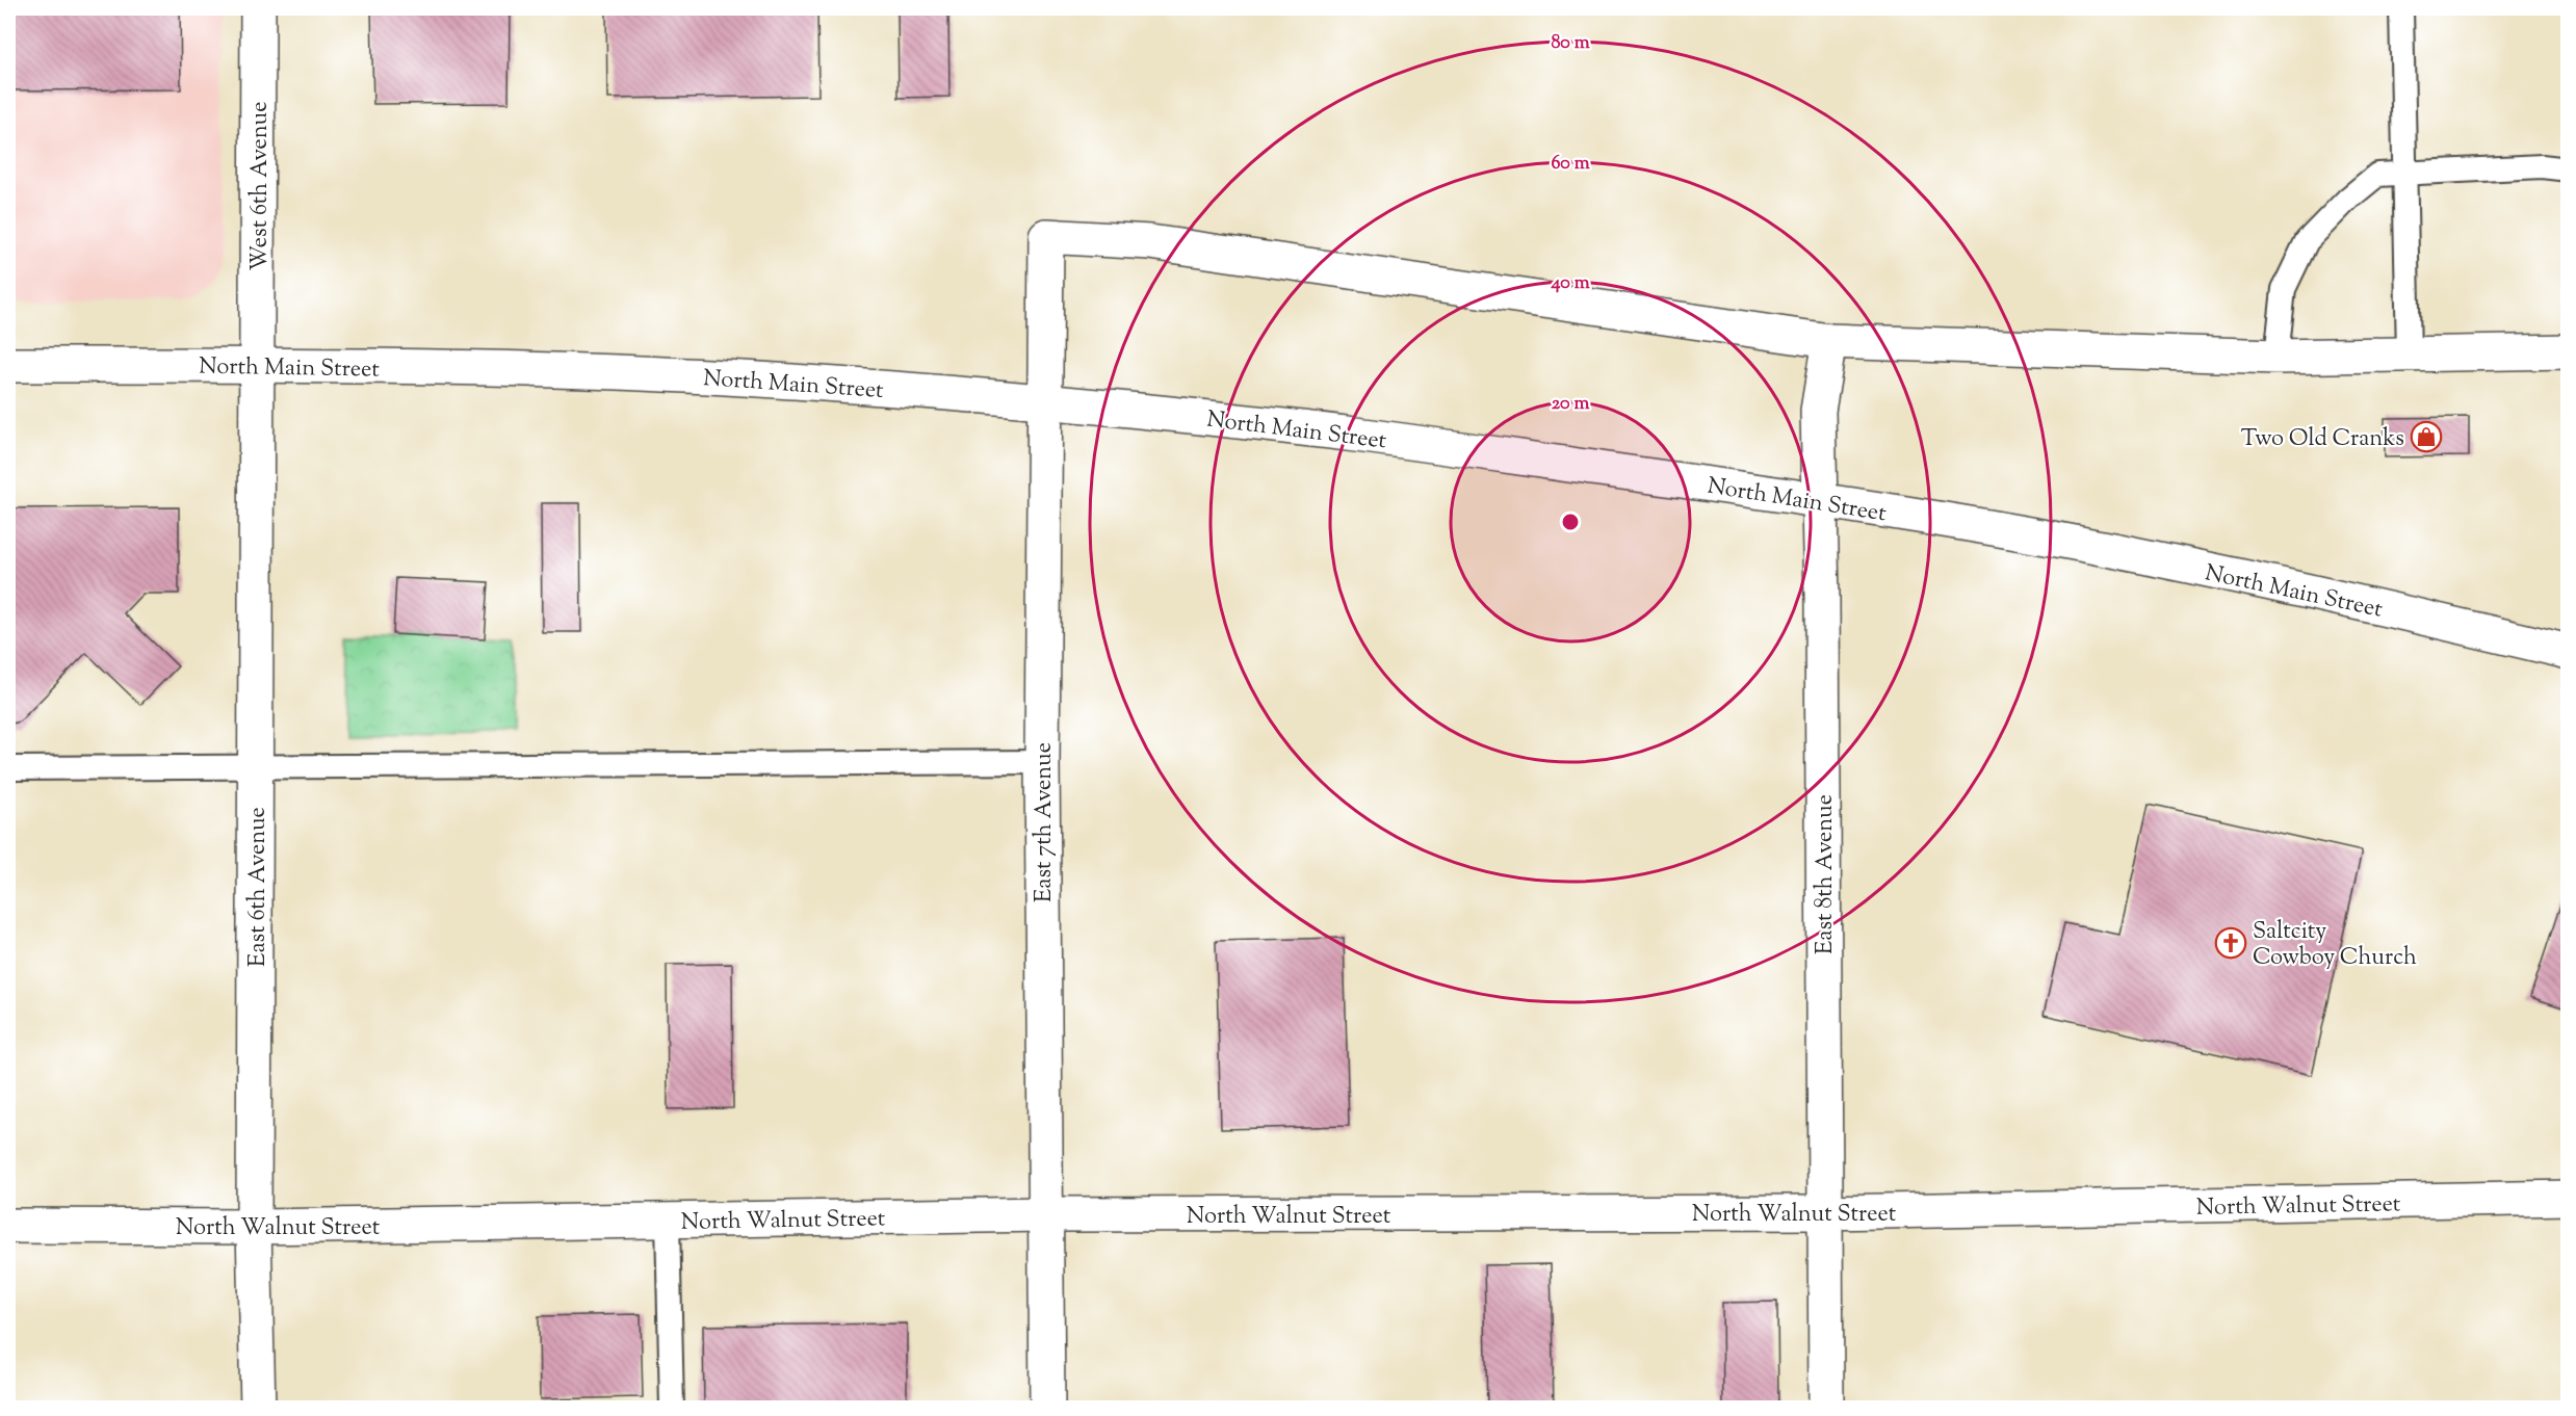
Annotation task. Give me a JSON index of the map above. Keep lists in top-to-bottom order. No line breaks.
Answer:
{"streets":{"street":["West 6th Avenue","North Main Street","East 7th Avenue","East 8th Avenue","East 6th Avenue","North Walnut Street"]},"crossings":[["West 6th Avenue","North Main Street"],["West 6th Avenue","East 6th Avenue"],["North Main Street","East 7th Avenue"],["North Main Street","East 8th Avenue"],["North Main Street","East 6th Avenue"],["East 7th Avenue","East 8th Avenue"],["East 7th Avenue","North Walnut Street"],["East 8th Avenue","North Walnut Street"],["East 6th Avenue","North Walnut Street"]],"places":{"shop":["Two Old Cranks"],"church":["Saltcity Cowboy Church"]},"rings":["80 m","60 m","40 m","20 m"]}
